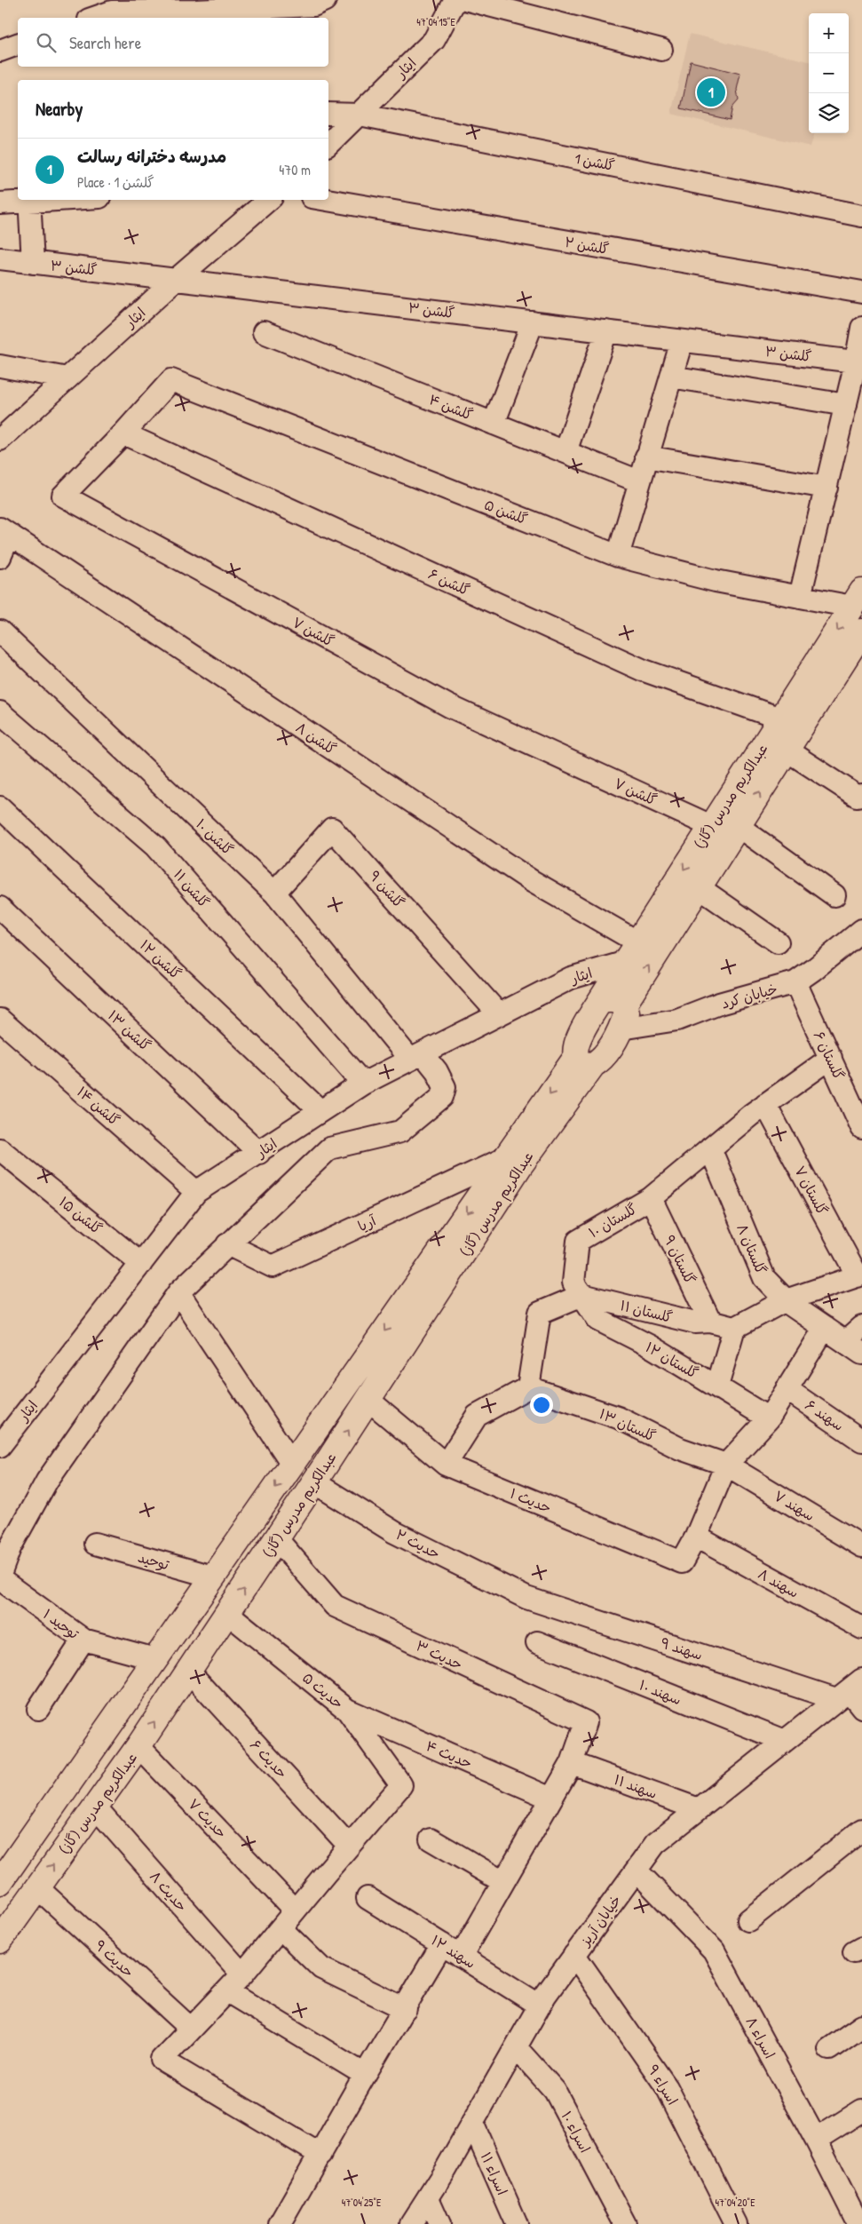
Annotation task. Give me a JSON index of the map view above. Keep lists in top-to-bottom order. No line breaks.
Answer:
{"streets":{"street":["ایثار","گلشن 1","گلشن ۲","گلشن ۳","گلشن ۴","گلشن ۵","گلشن ۶","گلشن ۷","گلشن ۸","عبدالکریم مدرس (گاز)","گلشن ۱۰","گلشن ۱۱","گلشن ۹","گلشن ۱۲","خیابان کرد","گلشن ۱۳","گلستان ۶","گلشن ۱۴","گلستان ۷","گلشن ۱۵","گلستان ۱۰","آریا","گلستان ۸","گلستان ۹","گلستان ۱۱","گلستان ۱۲","سهند ۶","گلستان ۱۳","حدیث ۱","سهند ۷","حدیث ۲","توحید","سهند ۸","توحید ۱","سهند ۹","حدیث ۳","حدیث ۵","سهند ۱۰","حدیث ۴","حدیث ۶","سهند ۱۱","حدیث ۷","حدیث ۸","خیابان آریز","سهند ۱۲","حدیث ۹","اسراء ۸","اسراء ۹","اسراء ۱۰","اسراء ۱۱"]},"crossings":[["ایثار","گلشن 1"],["ایثار","گلشن ۳"],["ایثار","عبدالکریم مدرس (گاز)"],["ایثار","گلشن ۱۰"],["ایثار","گلشن ۱۱"],["ایثار","گلشن ۹"],["ایثار","گلشن ۱۲"],["ایثار","گلشن ۱۳"],["ایثار","گلشن ۱۴"],["ایثار","گلشن ۱۵"],["گلشن ۵","گلشن ۷"],["گلشن ۵","عبدالکریم مدرس (گاز)"],["گلشن ۶","گلشن ۷"],["گلشن ۶","عبدالکریم مدرس (گاز)"],["گلشن ۷","عبدالکریم مدرس (گاز)"],["گلشن ۸","عبدالکریم مدرس (گاز)"],["عبدالکریم مدرس (گاز)","آریا"],["عبدالکریم مدرس (گاز)","حدیث ۱"],["عبدالکریم مدرس (گاز)","حدیث ۲"],["عبدالکریم مدرس (گاز)","توحید"],["عبدالکریم مدرس (گاز)","توحید ۱"],["عبدالکریم مدرس (گاز)","حدیث ۳"],["عبدالکریم مدرس (گاز)","حدیث ۵"],["عبدالکریم مدرس (گاز)","حدیث ۶"],["عبدالکریم مدرس (گاز)","حدیث ۷"],["عبدالکریم مدرس (گاز)","حدیث ۸"],["عبدالکریم مدرس (گاز)","حدیث ۹"],["گلشن ۱۰","گلشن ۹"],["گلشن ۱۰","آریا"],["خیابان کرد","گلستان ۶"],["گلستان ۱۰","گلستان ۹"],["گلستان ۱۰","گلستان ۱۱"],["گلستان ۱۰","گلستان ۱۲"],["گلستان ۹","گلستان ۱۱"],["گلستان ۱۱","گلستان ۱۲"],["گلستان ۱۳","سهند ۷"],["حدیث ۱","سهند ۸"],["حدیث ۲","سهند ۹"],["سهند ۹","خیابان آریز"],["حدیث ۳","سهند ۱۱"],["حدیث ۵","حدیث ۴"],["حدیث ۵","حدیث ۶"],["سهند ۱۰","خیابان آریز"],["سهند ۱۱","خیابان آریز"],["خیابان آریز","سهند ۱۲"],["خیابان آریز","اسراء ۸"],["خیابان آریز","اسراء ۹"],["خیابان آریز","اسراء ۱۰"],["خیابان آریز","اسراء ۱۱"]],"page":{"map_buttons":["+","−"],"search":"Search here","pins":"1","heading":"Nearby","list":[{"mark":"1","name":"مدرسه دخترانه رسالت","note":"Place · گلشن 1","value":"470 m"}]},"coordinates":["47°04'15\"E","47°04'25\"E","47°04'20\"E"]}
